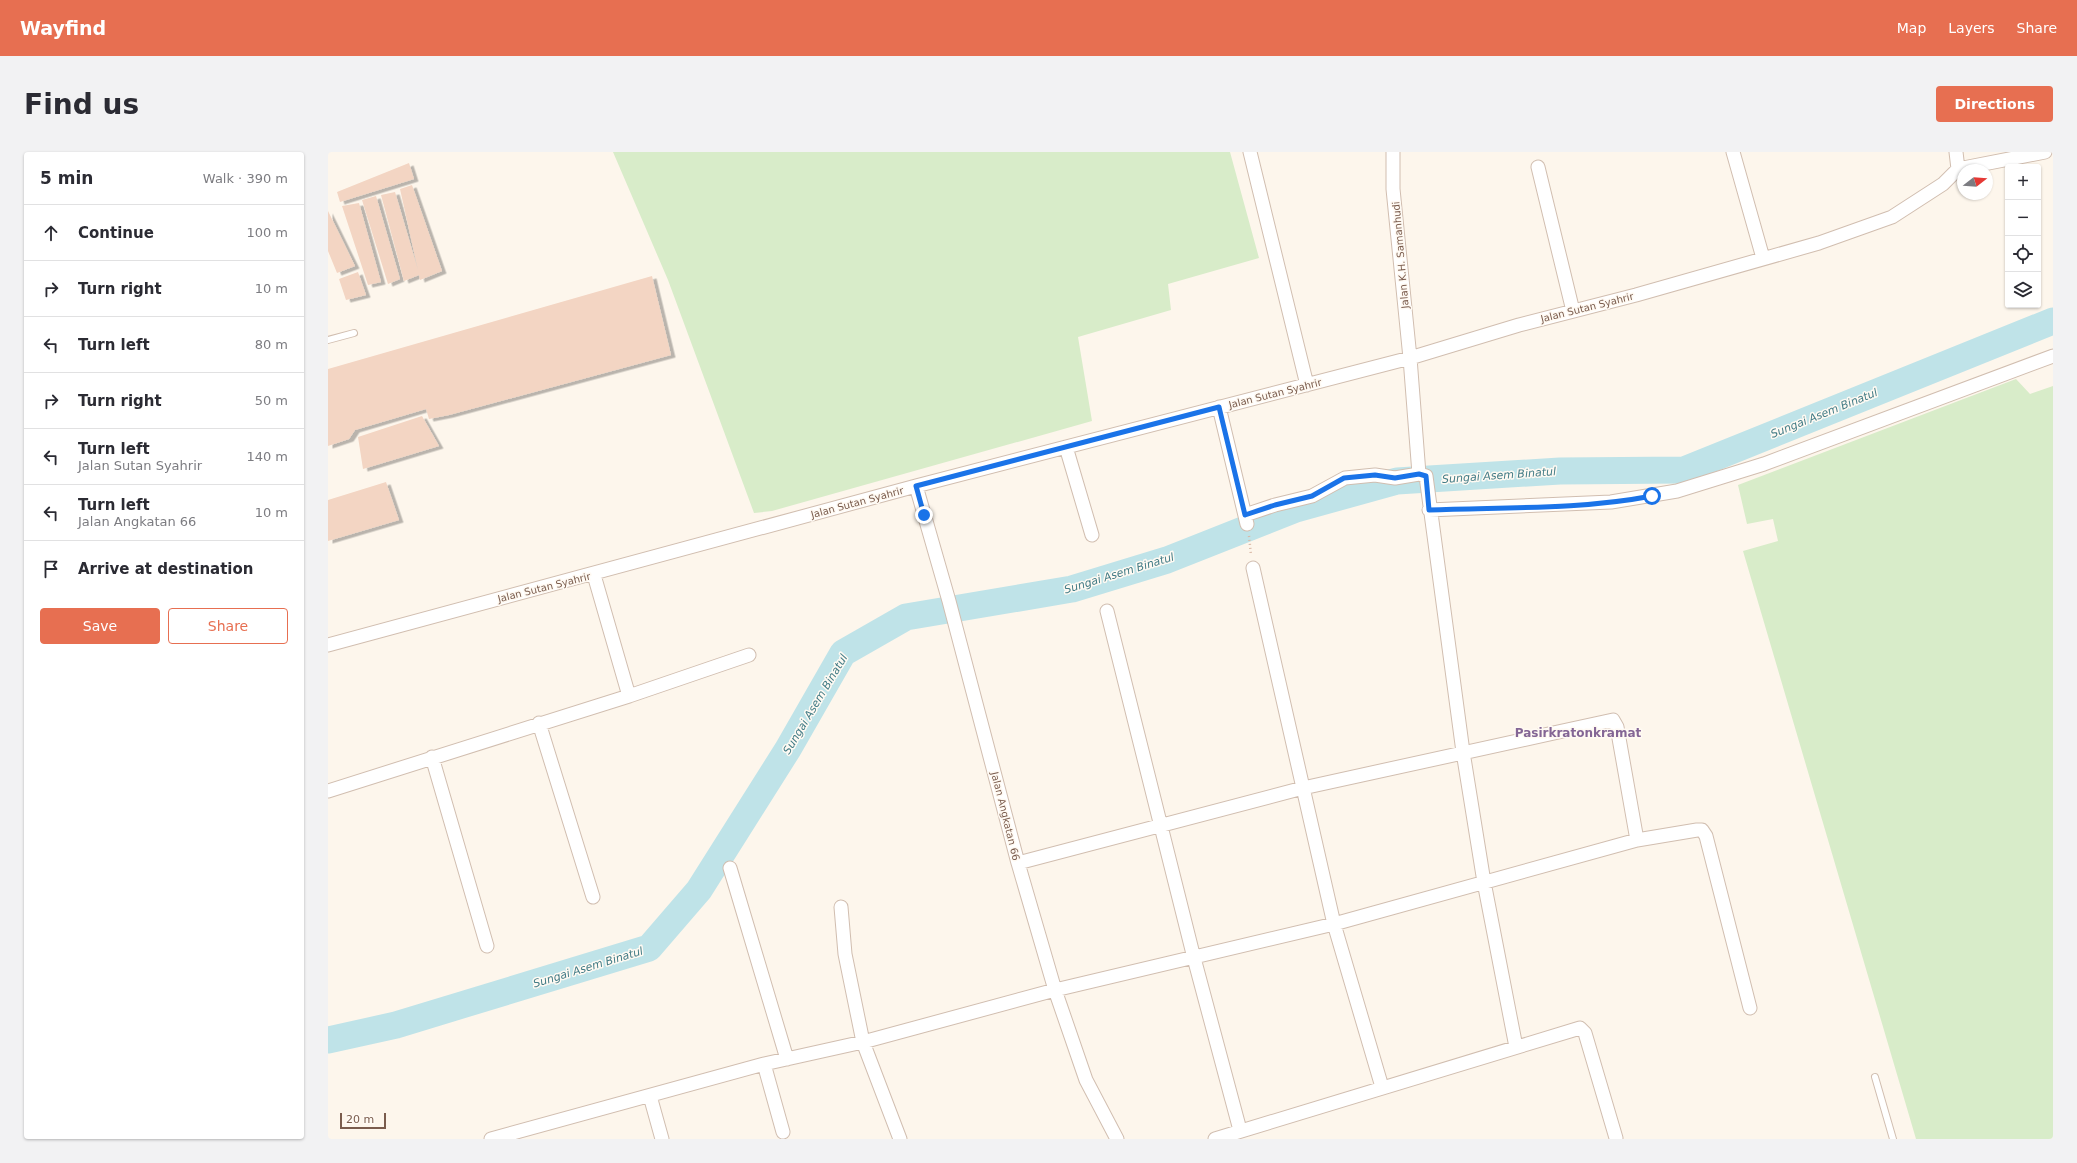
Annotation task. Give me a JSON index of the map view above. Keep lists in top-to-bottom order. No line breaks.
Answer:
{"streets":{"street":["Jalan K.H. Samanhudi","Jalan Sutan Syahrir","Jalan Angkatan 66"]},"crossings":[["Jalan K.H. Samanhudi","Jalan Sutan Syahrir"],["Jalan Sutan Syahrir","Jalan Angkatan 66"]],"districts":["Pasirkratonkramat"],"water":["Sungai Asem Binatul"],"scale_bar":"20 m","north":"right","page":{"header":"Wayfind","nav":["Map","Layers","Share"],"buttons":["Directions",["Save","Share"]],"title":"Find us","heading":["5 min","Walk · 390 m"],"map_buttons":["+","−"],"list":[["Continue","100 m"],["Turn right","10 m"],["Turn left","80 m"],["Turn right","50 m"],["Turn left","Jalan Sutan Syahrir","140 m"],["Turn left","Jalan Angkatan 66","10 m"],"Arrive at destination"],"scale":"20 m"}}
